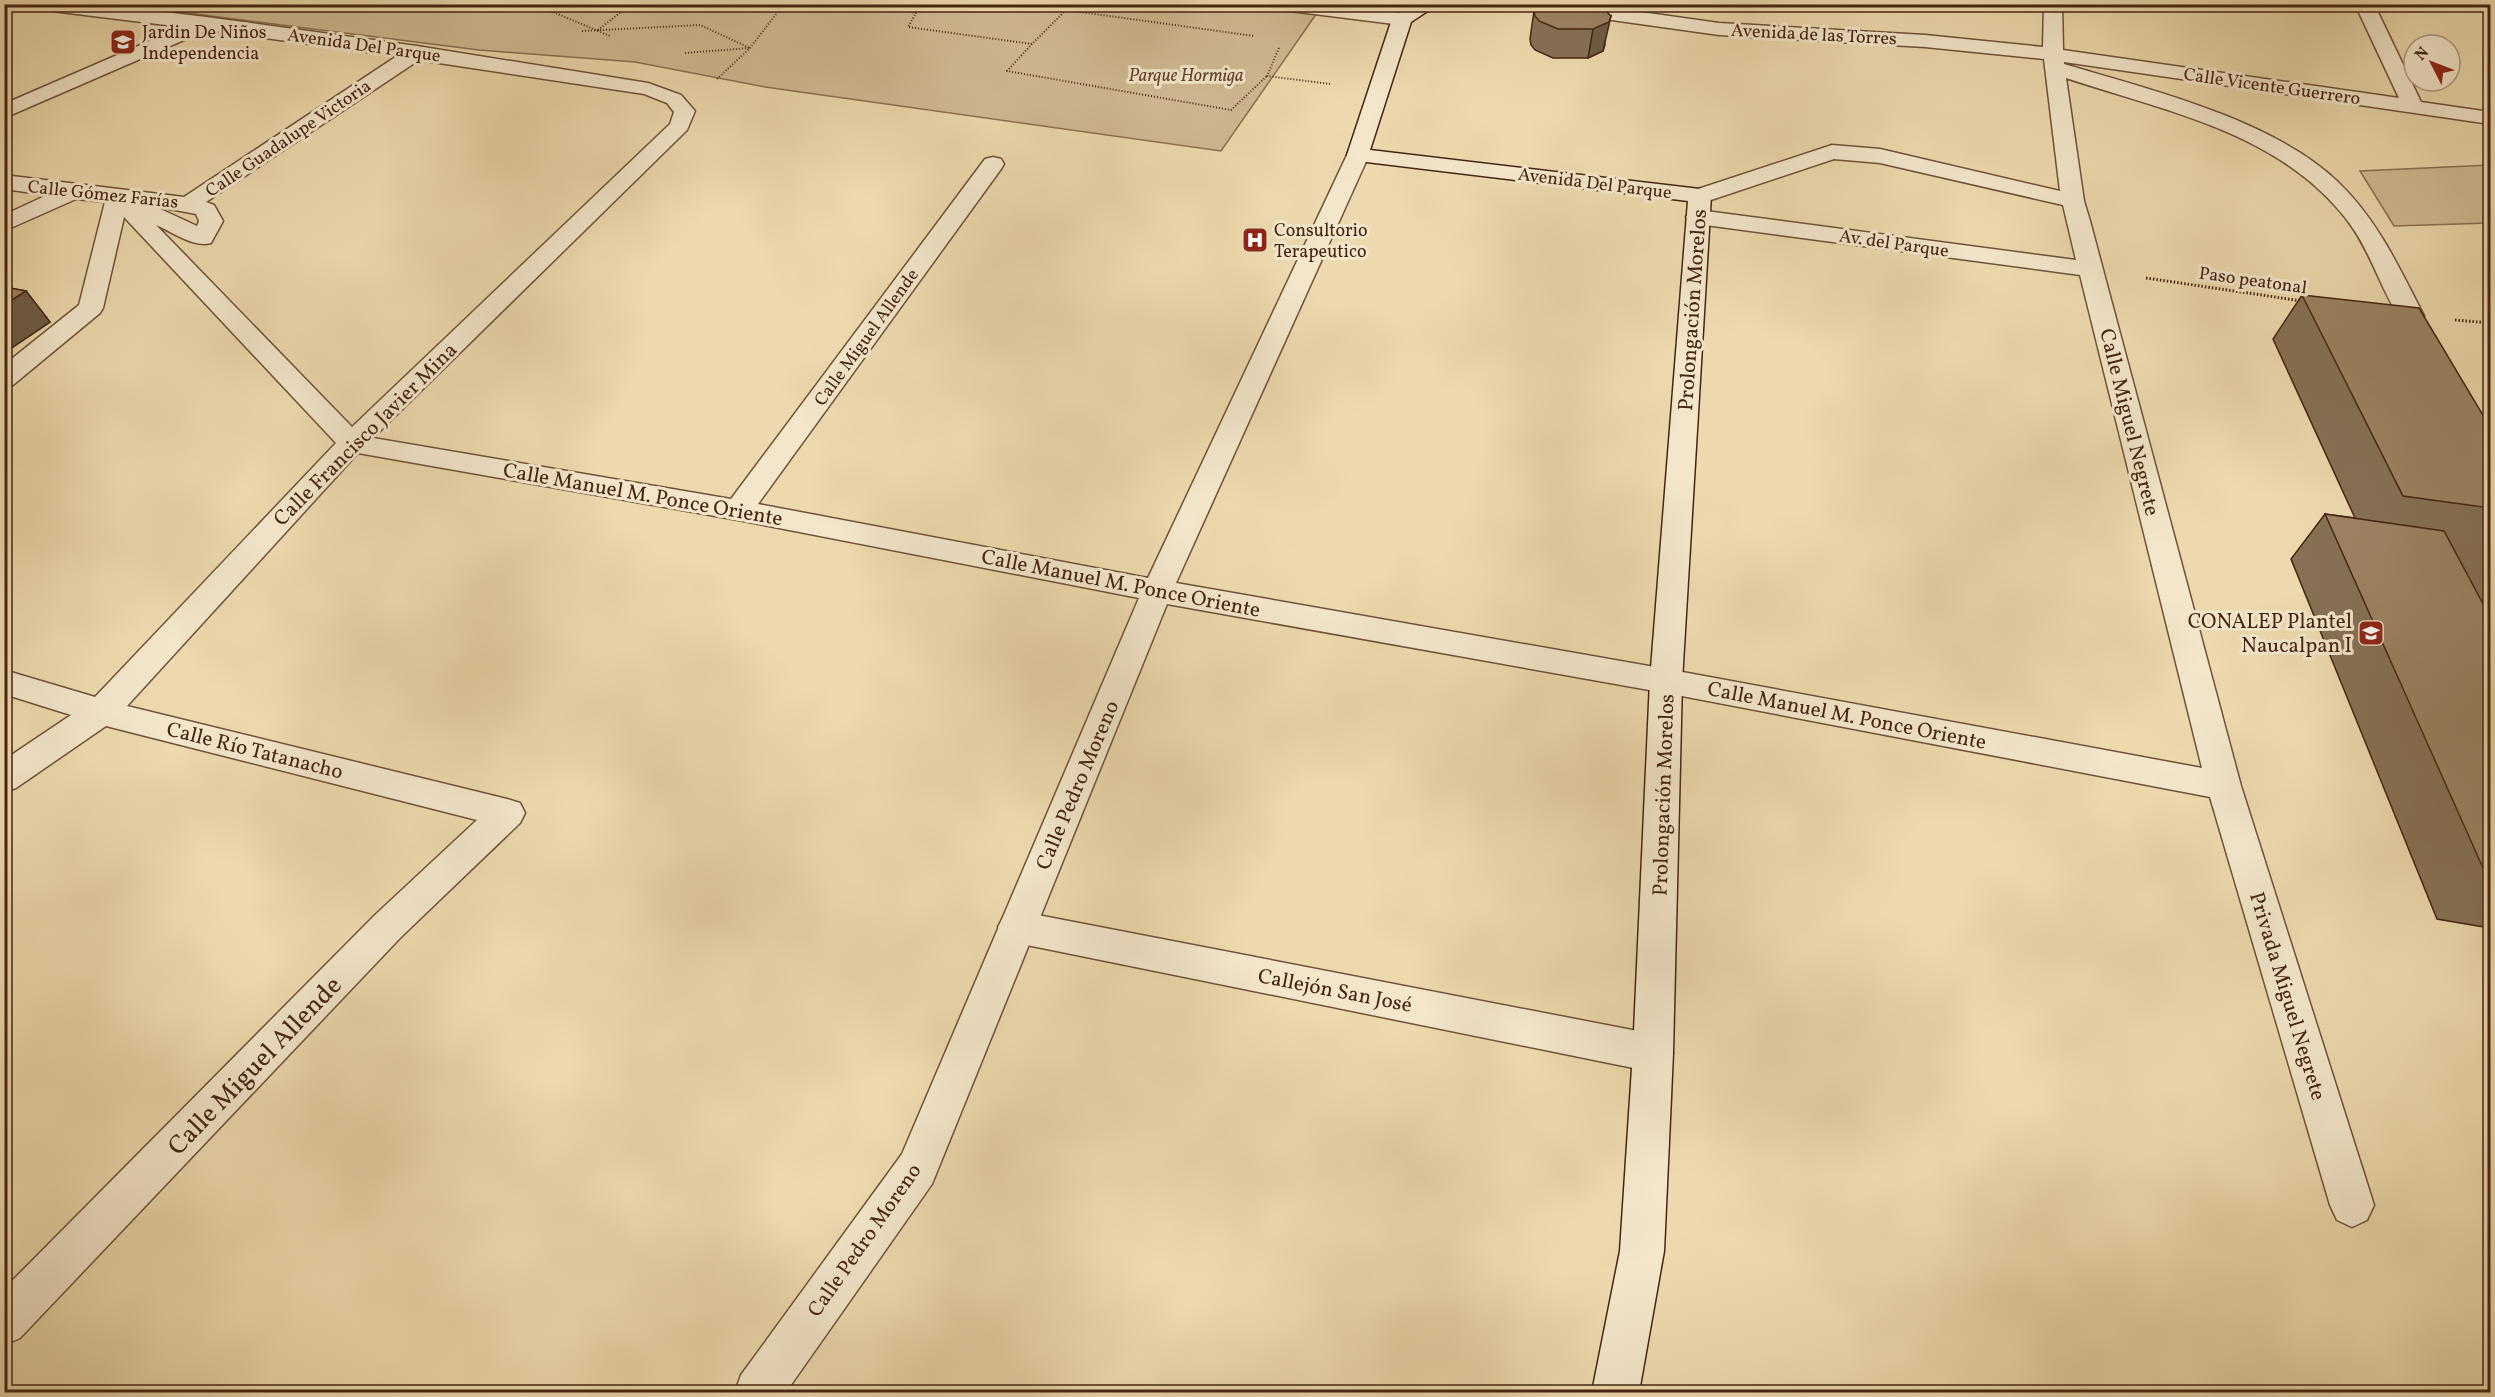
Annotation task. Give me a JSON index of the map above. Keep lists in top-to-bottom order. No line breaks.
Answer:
{"streets":{"street":["Avenida de las Torres","Avenida Del Parque","Calle Vicente Guerrero","Calle Guadalupe Victoria","Calle Gómez Farías","Av. del Parque","Prolongación Morelos","Calle Miguel Allende","Calle Miguel Negrete","Calle Francisco Javier Mina","Calle Manuel M. Ponce Oriente","Calle Río Tatanacho","Calle Pedro Moreno","Callejón San José","Privada Miguel Negrete"],"path":["Paso peatonal"]},"crossings":[["Avenida de las Torres","Calle Vicente Guerrero"],["Avenida de las Torres","Calle Miguel Negrete"],["Avenida Del Parque","Calle Guadalupe Victoria"],["Avenida Del Parque","Av. del Parque"],["Avenida Del Parque","Prolongación Morelos"],["Avenida Del Parque","Calle Miguel Negrete"],["Avenida Del Parque","Calle Francisco Javier Mina"],["Avenida Del Parque","Calle Pedro Moreno"],["Calle Vicente Guerrero","Calle Miguel Negrete"],["Calle Guadalupe Victoria","Calle Gómez Farías"],["Av. del Parque","Prolongación Morelos"],["Av. del Parque","Calle Miguel Negrete"],["Prolongación Morelos","Calle Manuel M. Ponce Oriente"],["Prolongación Morelos","Callejón San José"],["Calle Miguel Allende","Calle Manuel M. Ponce Oriente"],["Calle Miguel Allende","Calle Río Tatanacho"],["Calle Miguel Negrete","Calle Manuel M. Ponce Oriente"],["Calle Miguel Negrete","Privada Miguel Negrete"],["Calle Francisco Javier Mina","Calle Manuel M. Ponce Oriente"],["Calle Francisco Javier Mina","Calle Río Tatanacho"],["Calle Manuel M. Ponce Oriente","Calle Pedro Moreno"],["Calle Manuel M. Ponce Oriente","Privada Miguel Negrete"],["Calle Pedro Moreno","Callejón San José"]],"parks":["Parque Hormiga"],"places":{"school or university":["Jardin De Niños Independencia","CONALEP Plantel Naucalpan I"],"hospital":["Consultorio Terapeutico"]},"north":"top left"}
